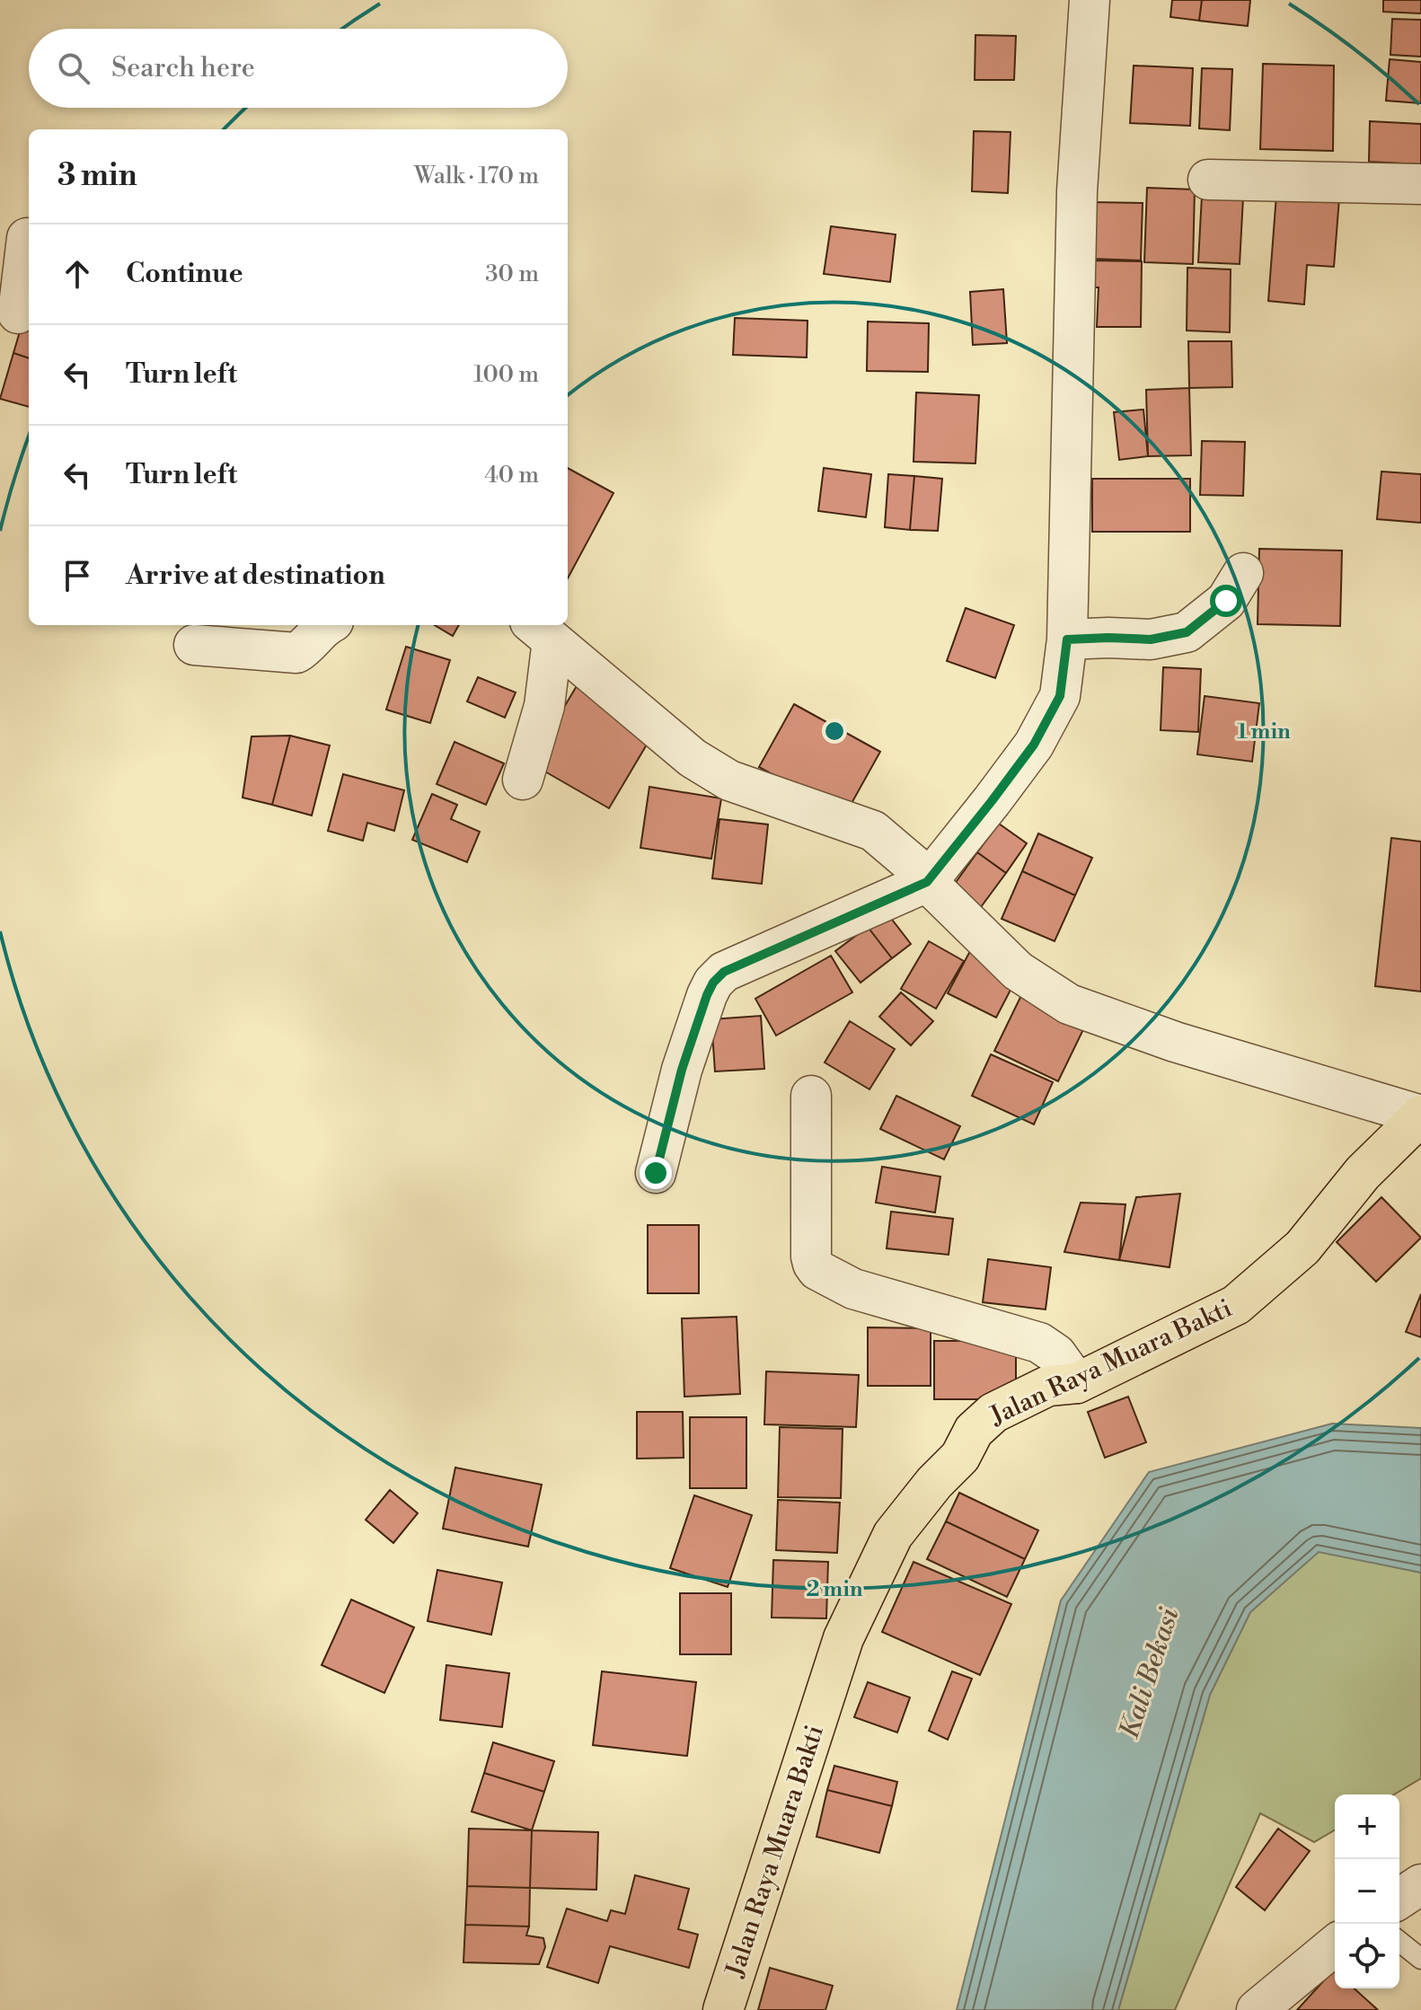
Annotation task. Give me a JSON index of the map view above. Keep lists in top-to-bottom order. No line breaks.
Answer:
{"streets":{"main road":["Jalan Raya Muara Bakti"]},"water":["Kali Bekasi"],"page":{"search":"Search here","heading":["3 min","Walk · 170 m"],"list":[["Continue","30 m"],["Turn left","100 m"],["Turn left","40 m"],"Arrive at destination"],"map_buttons":["+","−"]},"rings":["1 min","2 min"]}
